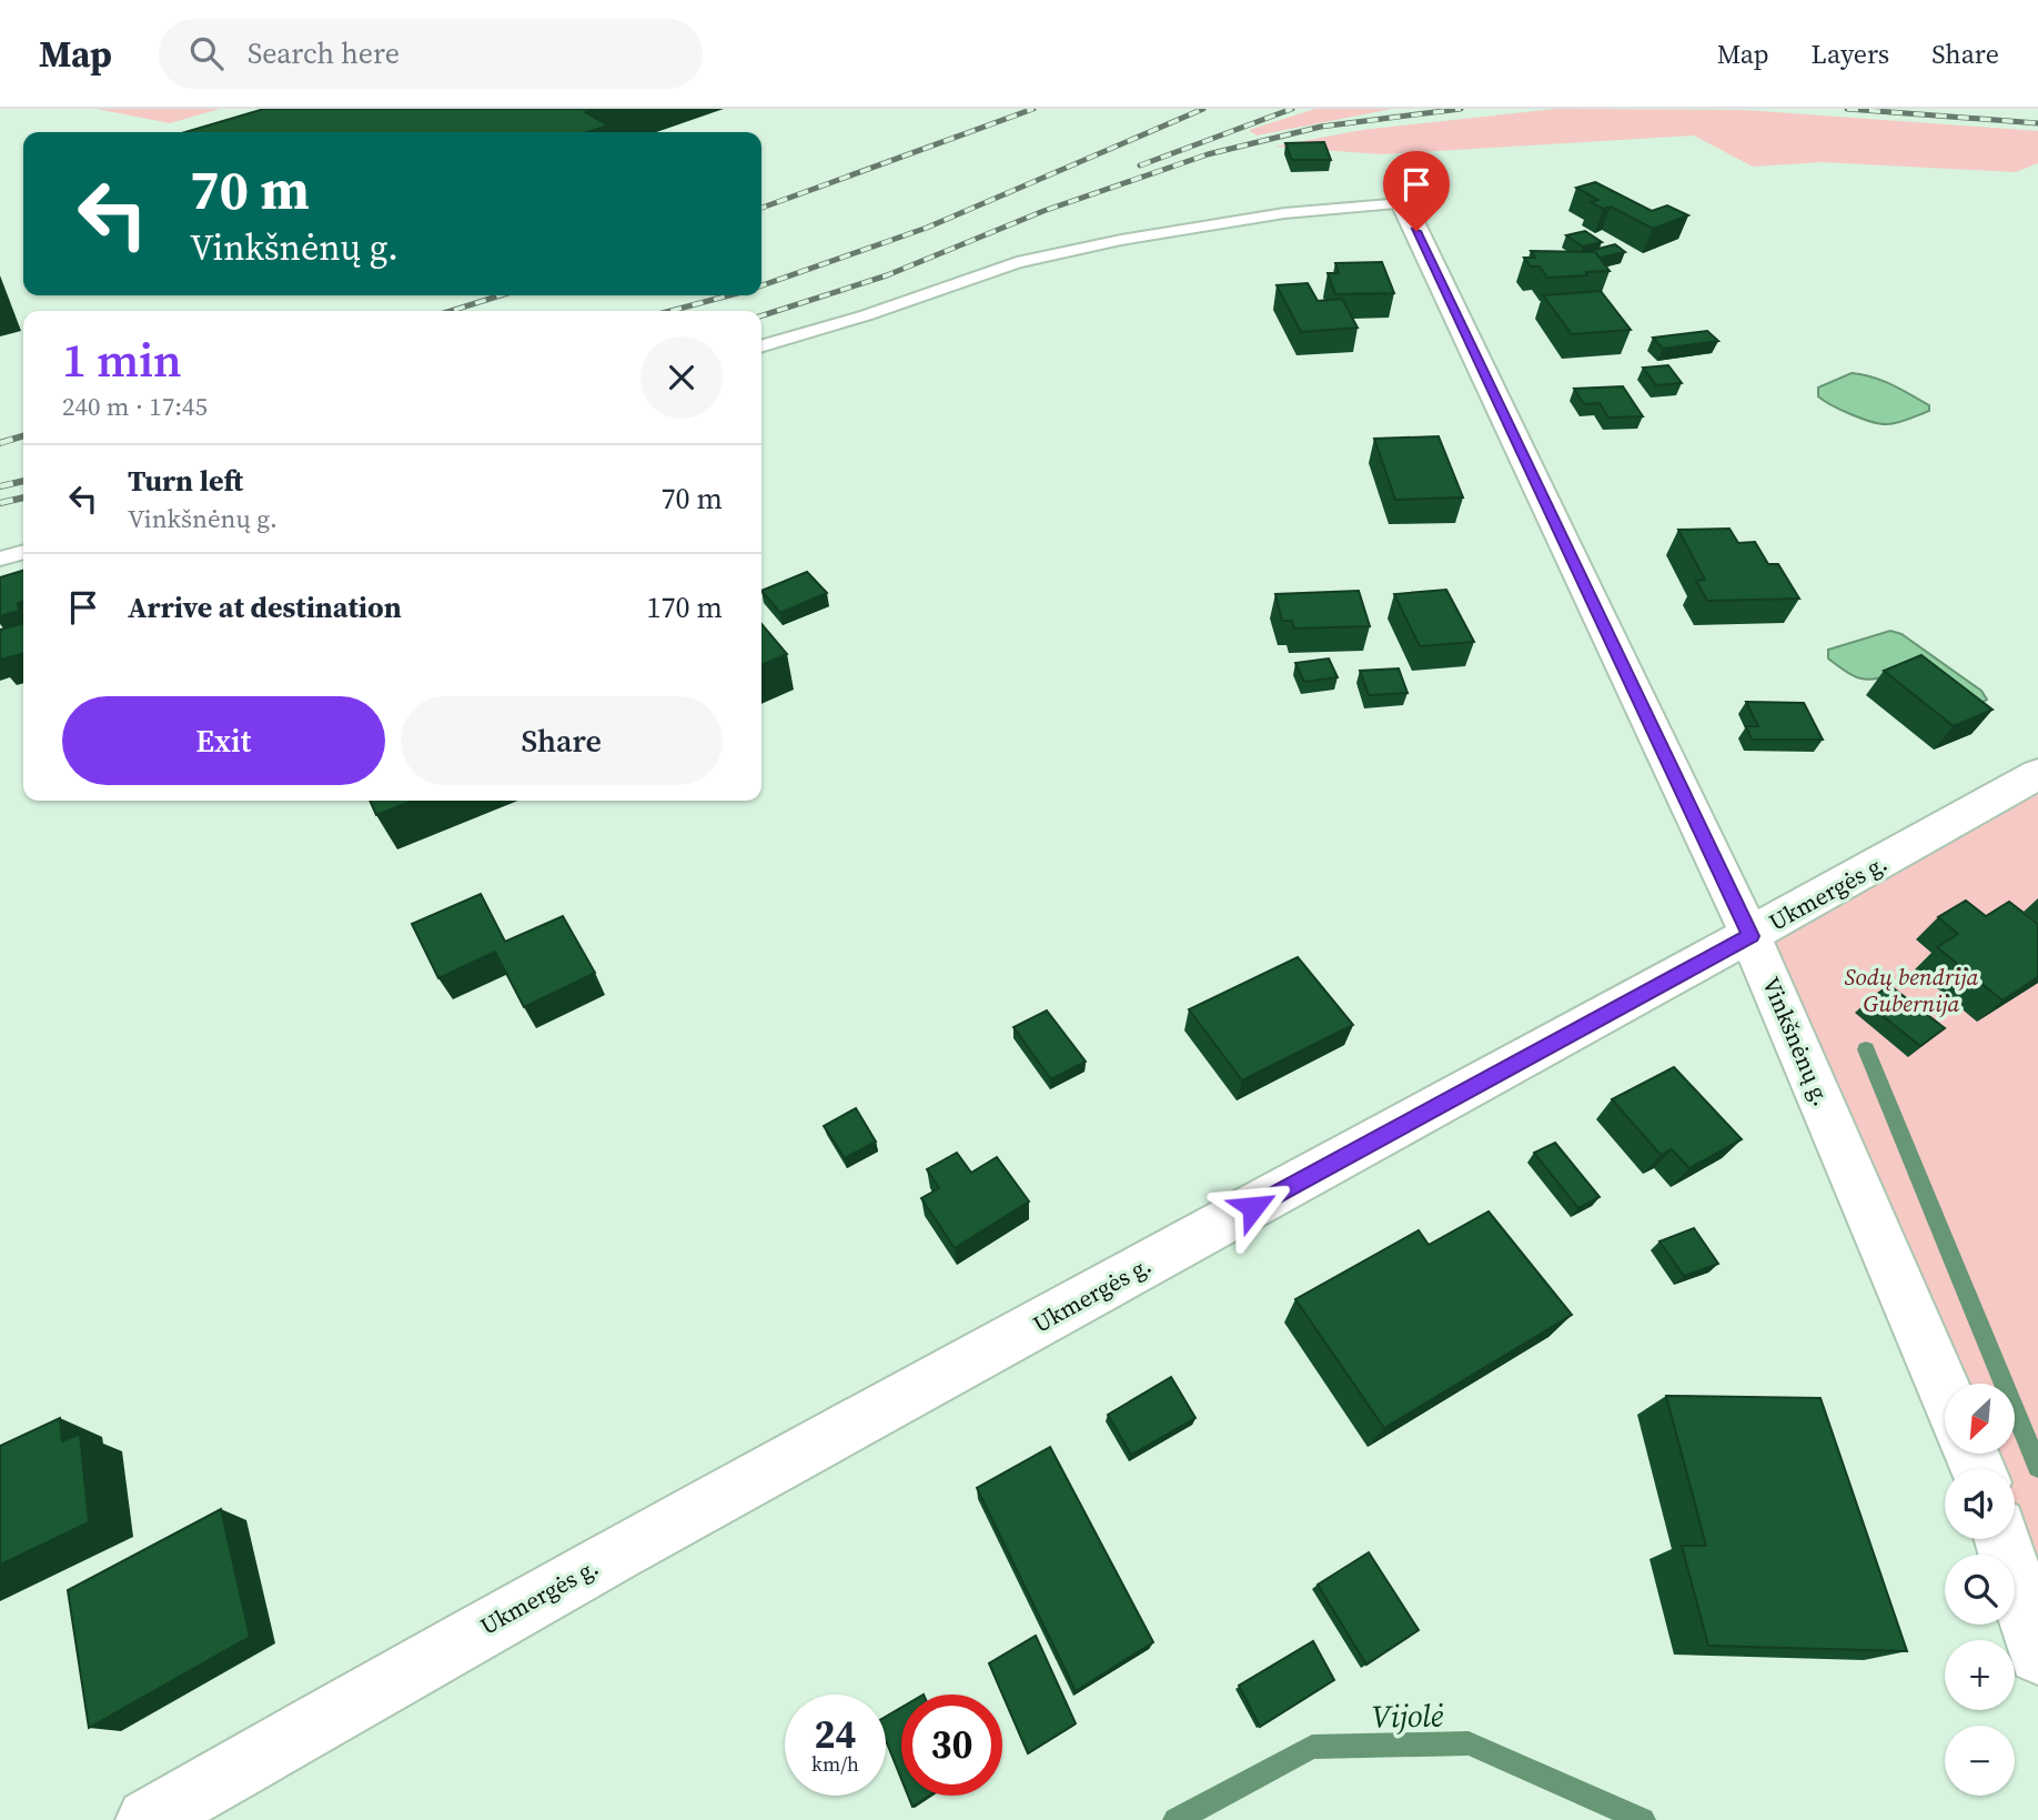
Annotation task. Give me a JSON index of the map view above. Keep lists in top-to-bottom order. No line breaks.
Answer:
{"streets":{"street":["Ukmergės g.","Vinkšnėnų g."]},"crossings":[["Ukmergės g.","Vinkšnėnų g."]],"water":["Vijolė"],"parks":["Sodų bendrija Gubernija"],"north":"bottom left","page":{"header":"Map","search":"Search here","nav":["Map","Layers","Share"],"turn":["70 m","Vinkšnėnų g."],"heading":["1 min","240 m · 17:45"],"list":[{"name":"Turn left","note":"Vinkšnėnų g.","value":"70 m"},{"name":"Arrive at destination","value":"170 m"}],"buttons":["Exit","Share"],"map_buttons":["+","−"],"speed":"24 km/h","limit":"30"}}
